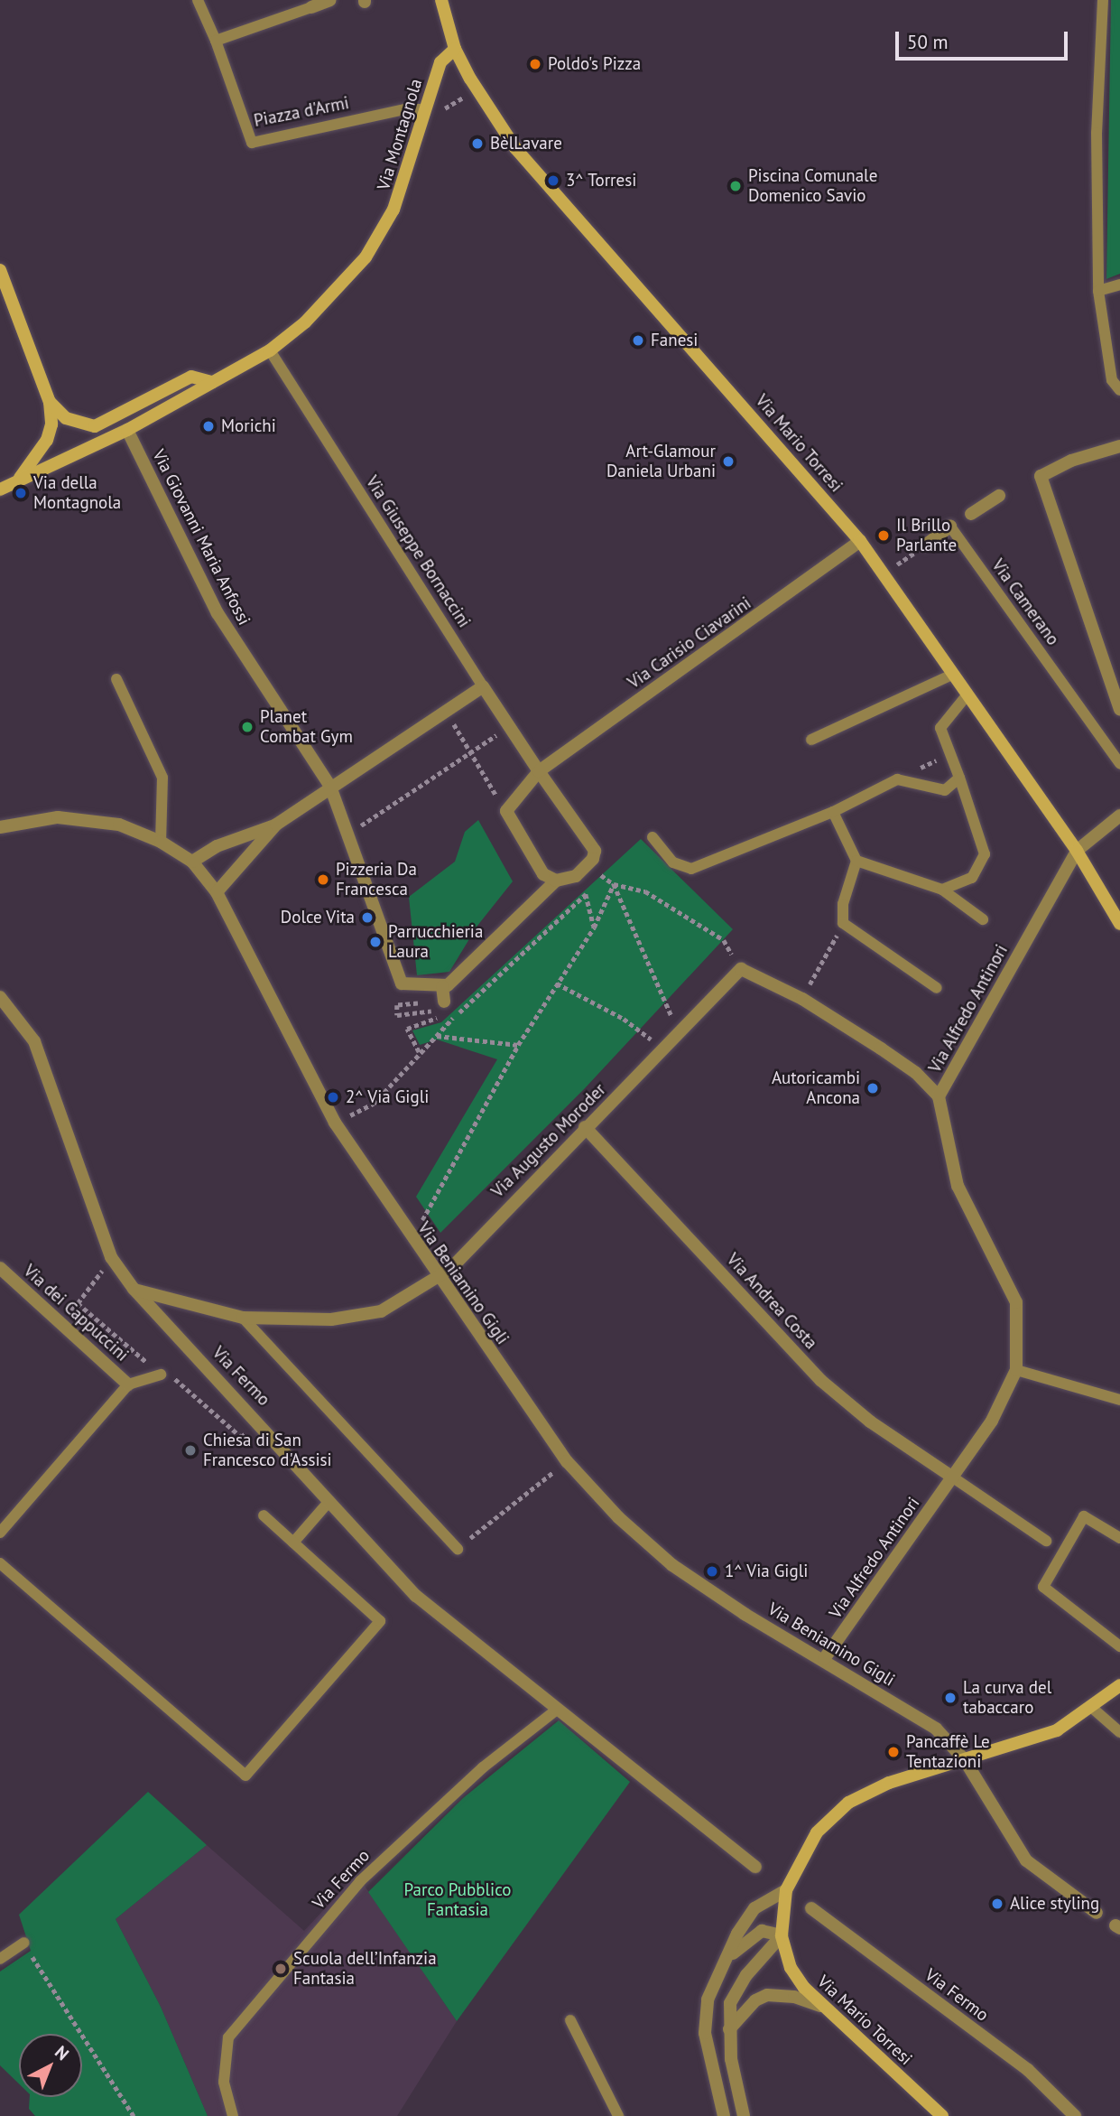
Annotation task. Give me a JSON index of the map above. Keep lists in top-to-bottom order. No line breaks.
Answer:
{"streets":{"street":["Via Montagnola","Via Mario Torresi","Via Giovanni Maria Anfossi","Via Giuseppe Bornaccini","Via Camerano","Via Carisio Ciavarini","Via Alfredo Antinori","Via Augusto Moroder","Via Beniamino Gigli","Via Andrea Costa","Via dei Cappuccini","Via Fermo"],"lane":["Piazza d'Armi"]},"crossings":[["Piazza d'Armi","Via Montagnola"],["Via Montagnola","Via Mario Torresi"],["Via Montagnola","Via Giovanni Maria Anfossi"],["Via Montagnola","Via Giuseppe Bornaccini"],["Via Mario Torresi","Via Carisio Ciavarini"],["Via Mario Torresi","Via Alfredo Antinori"],["Via Mario Torresi","Via Beniamino Gigli"],["Via Giuseppe Bornaccini","Via Carisio Ciavarini"],["Via Alfredo Antinori","Via Beniamino Gigli"],["Via Alfredo Antinori","Via Andrea Costa"],["Via Augusto Moroder","Via Beniamino Gigli"],["Via Augusto Moroder","Via Andrea Costa"],["Via Augusto Moroder","Via Fermo"]],"parks":["Parco Pubblico Fantasia"],"places":["Poldo's Pizza","BèlLavare","3^ Torresi","Piscina Comunale Domenico Savio","Fanesi","Morichi","Art-Glamour Daniela Urbani","Via della Montagnola","Il Brillo Parlante","Planet Combat Gym","Pizzeria Da Francesca","Dolce Vita","Parrucchieria Laura","Autoricambi Ancona","2^ Via Gigli","Chiesa di San Francesco d'Assisi","1^ Via Gigli","La curva del tabaccaro","Pancaffè Le Tentazioni","Alice styling","Scuola dell’Infanzia Fantasia"],"scale_bar":"50 m","north":"top right"}
